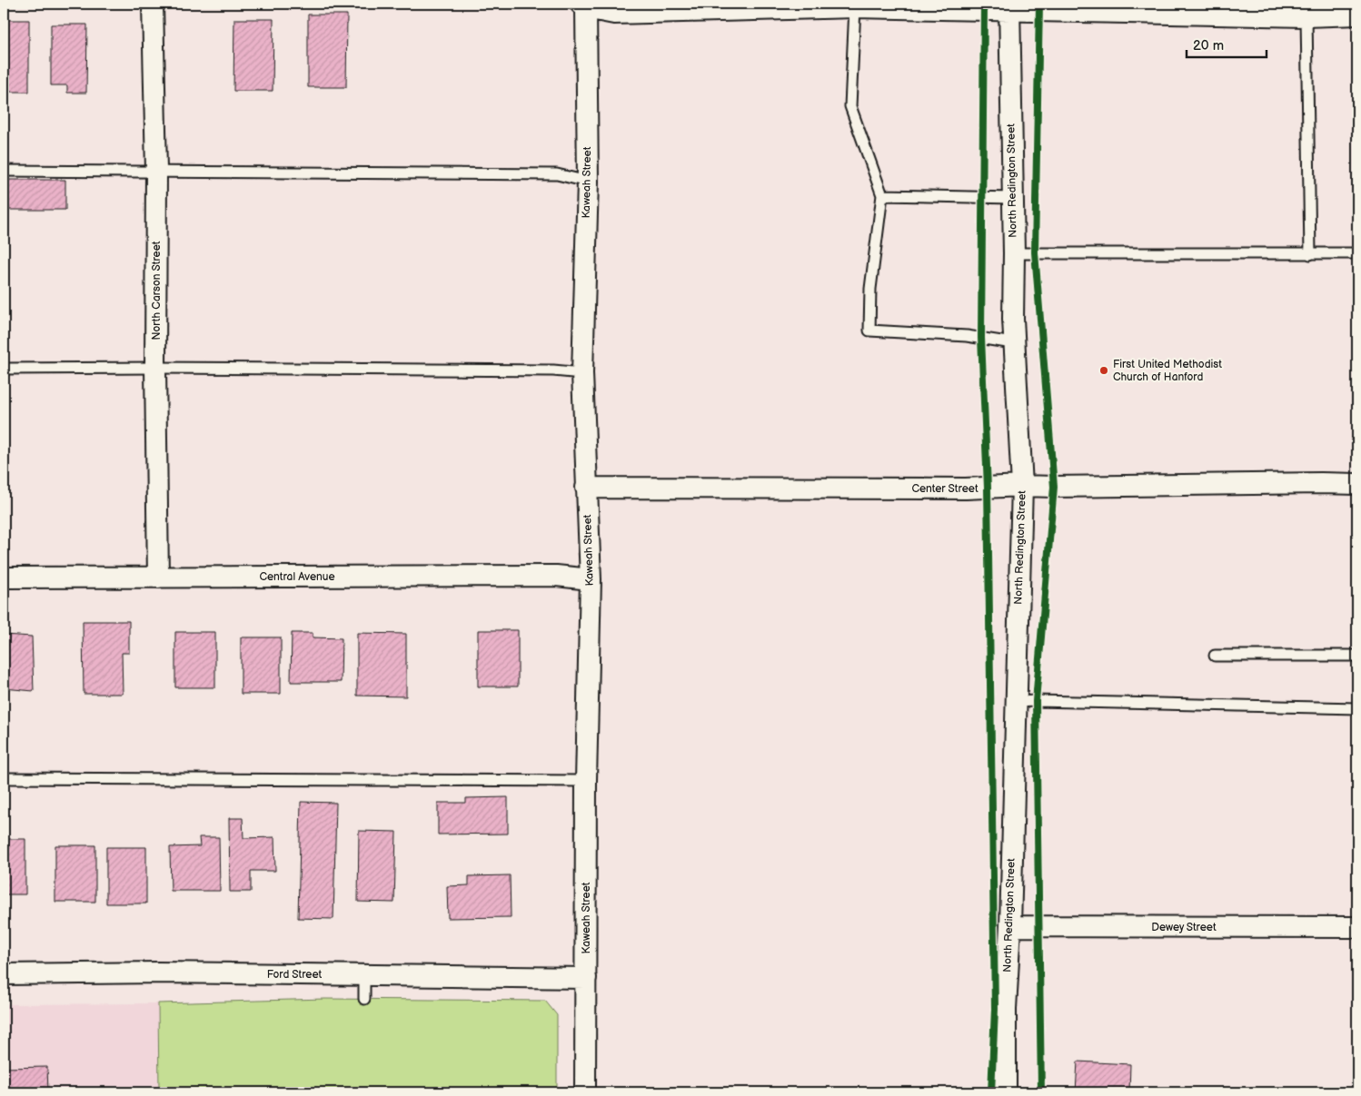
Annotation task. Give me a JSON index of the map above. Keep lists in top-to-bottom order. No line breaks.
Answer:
{"streets":{"street":["North Redington Street","Kaweah Street","North Carson Street","Center Street","Central Avenue","Dewey Street","Ford Street"]},"crossings":[["North Redington Street","Center Street"],["North Redington Street","Dewey Street"],["Kaweah Street","Center Street"],["Kaweah Street","Central Avenue"],["Kaweah Street","Ford Street"],["North Carson Street","Central Avenue"]],"places":["First United Methodist Church of Hanford"],"scale_bar":"20 m"}
